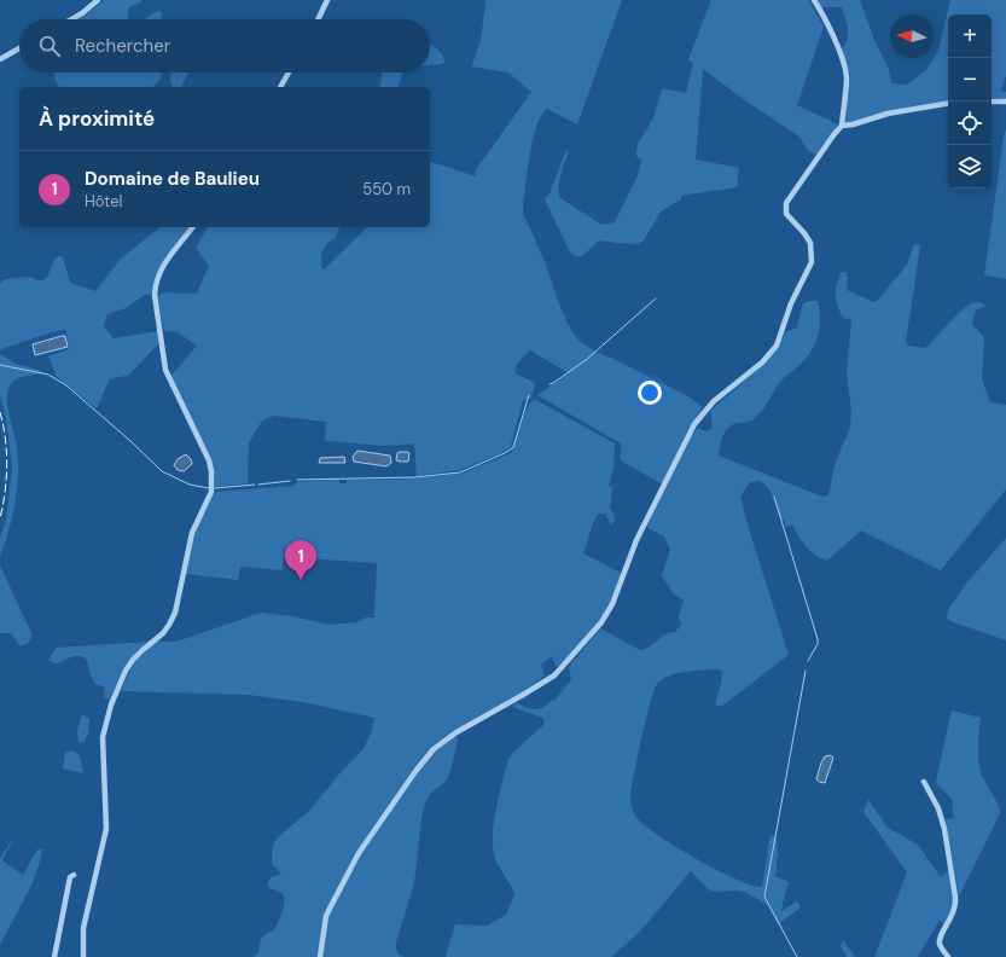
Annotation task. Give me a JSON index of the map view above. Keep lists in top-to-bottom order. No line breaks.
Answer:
{"north":"left","page":{"map_buttons":["+","−"],"search":"Rechercher","heading":"À proximité","list":[{"mark":"1","name":"Domaine de Baulieu","note":"Hôtel","value":"550 m"}],"pins":"1"}}
